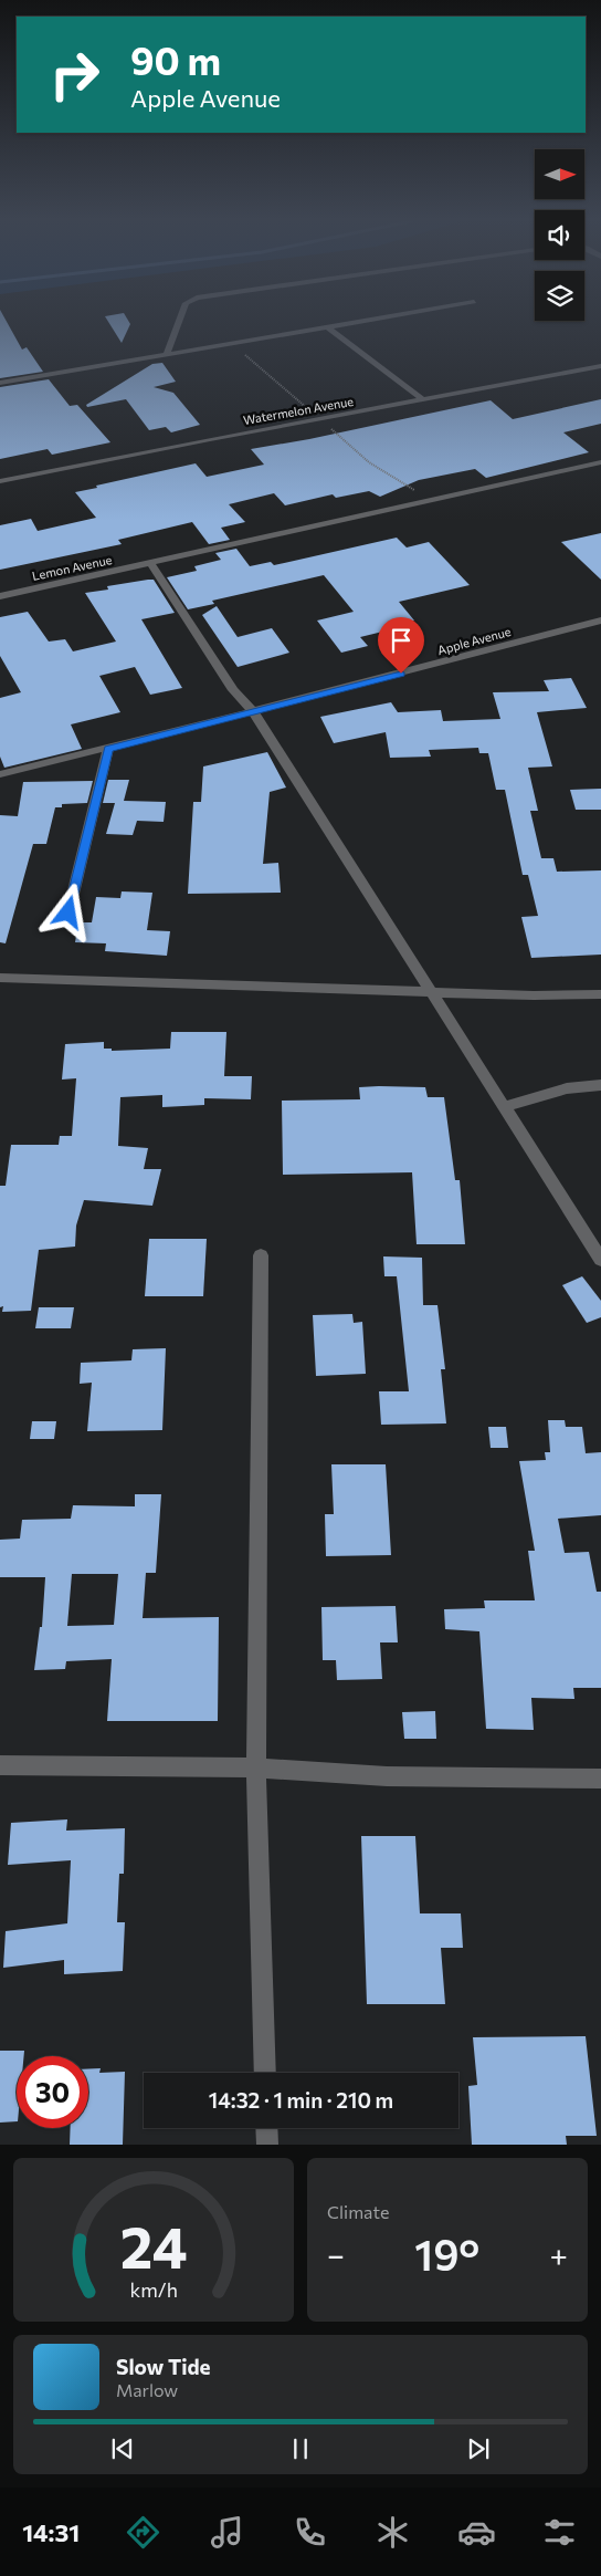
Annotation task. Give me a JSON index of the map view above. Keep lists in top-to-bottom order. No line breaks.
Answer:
{"streets":{"street":["Watermelon Avenue","Lemon Avenue","Apple Avenue"]},"north":"right","page":{"turn":["90 m","Apple Avenue"],"limit":"30","trip":"14:32 · 1 min · 210 m","tile":"Climate","heat":["−","19°","+"],"song":["Slow Tide","Marlow"],"tabs":"14:31","gauge":["24","km/h"]}}
